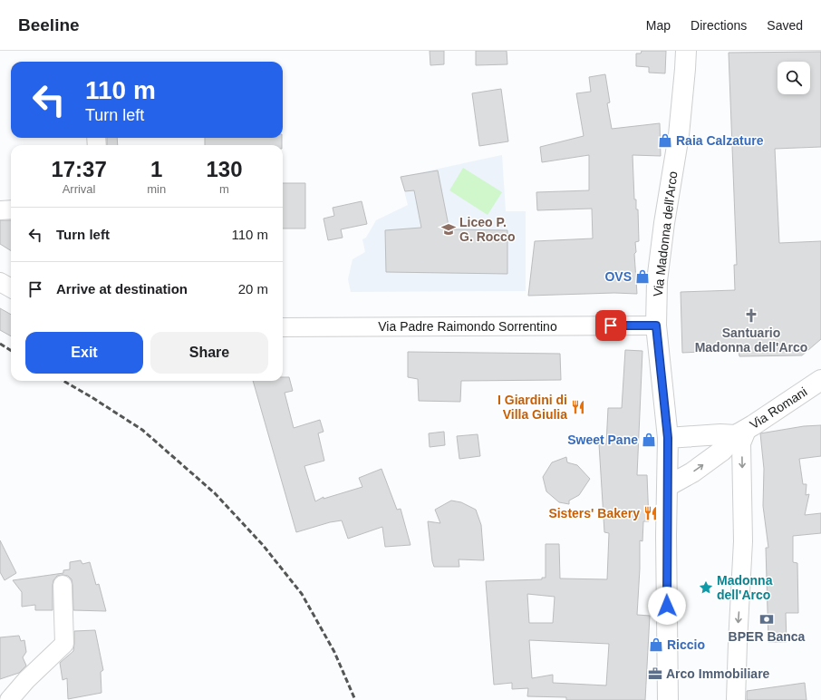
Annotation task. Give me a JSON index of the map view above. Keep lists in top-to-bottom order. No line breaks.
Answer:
{"streets":{"main road":["Via Madonna dell'Arco","Via Romani"],"street":["Via Padre Raimondo Sorrentino"]},"crossings":[["Via Madonna dell'Arco","Via Padre Raimondo Sorrentino"],["Via Madonna dell'Arco","Via Romani"]],"one_way":["Via Romani"],"places":{"shop":["Raia Calzature","OVS","Sweet Pane","Riccio"],"school or university":["Liceo P. G. Rocco"],"church":["Santuario Madonna dell'Arco"],"restaurant":["I Giardini di Villa Giulia","Sisters' Bakery"],"place":["Madonna dell'Arco"],"bank":["BPER Banca"],"office":["Arco Immobiliare"]},"page":{"header":"Beeline","nav":["Map","Directions","Saved"],"turn":["110 m","Turn left"],"eta":["17:37","Arrival","1","min","130","m"],"list":[{"name":"Turn left","value":"110 m"},{"name":"Arrive at destination","value":"20 m"}],"buttons":["Exit","Share"]}}
